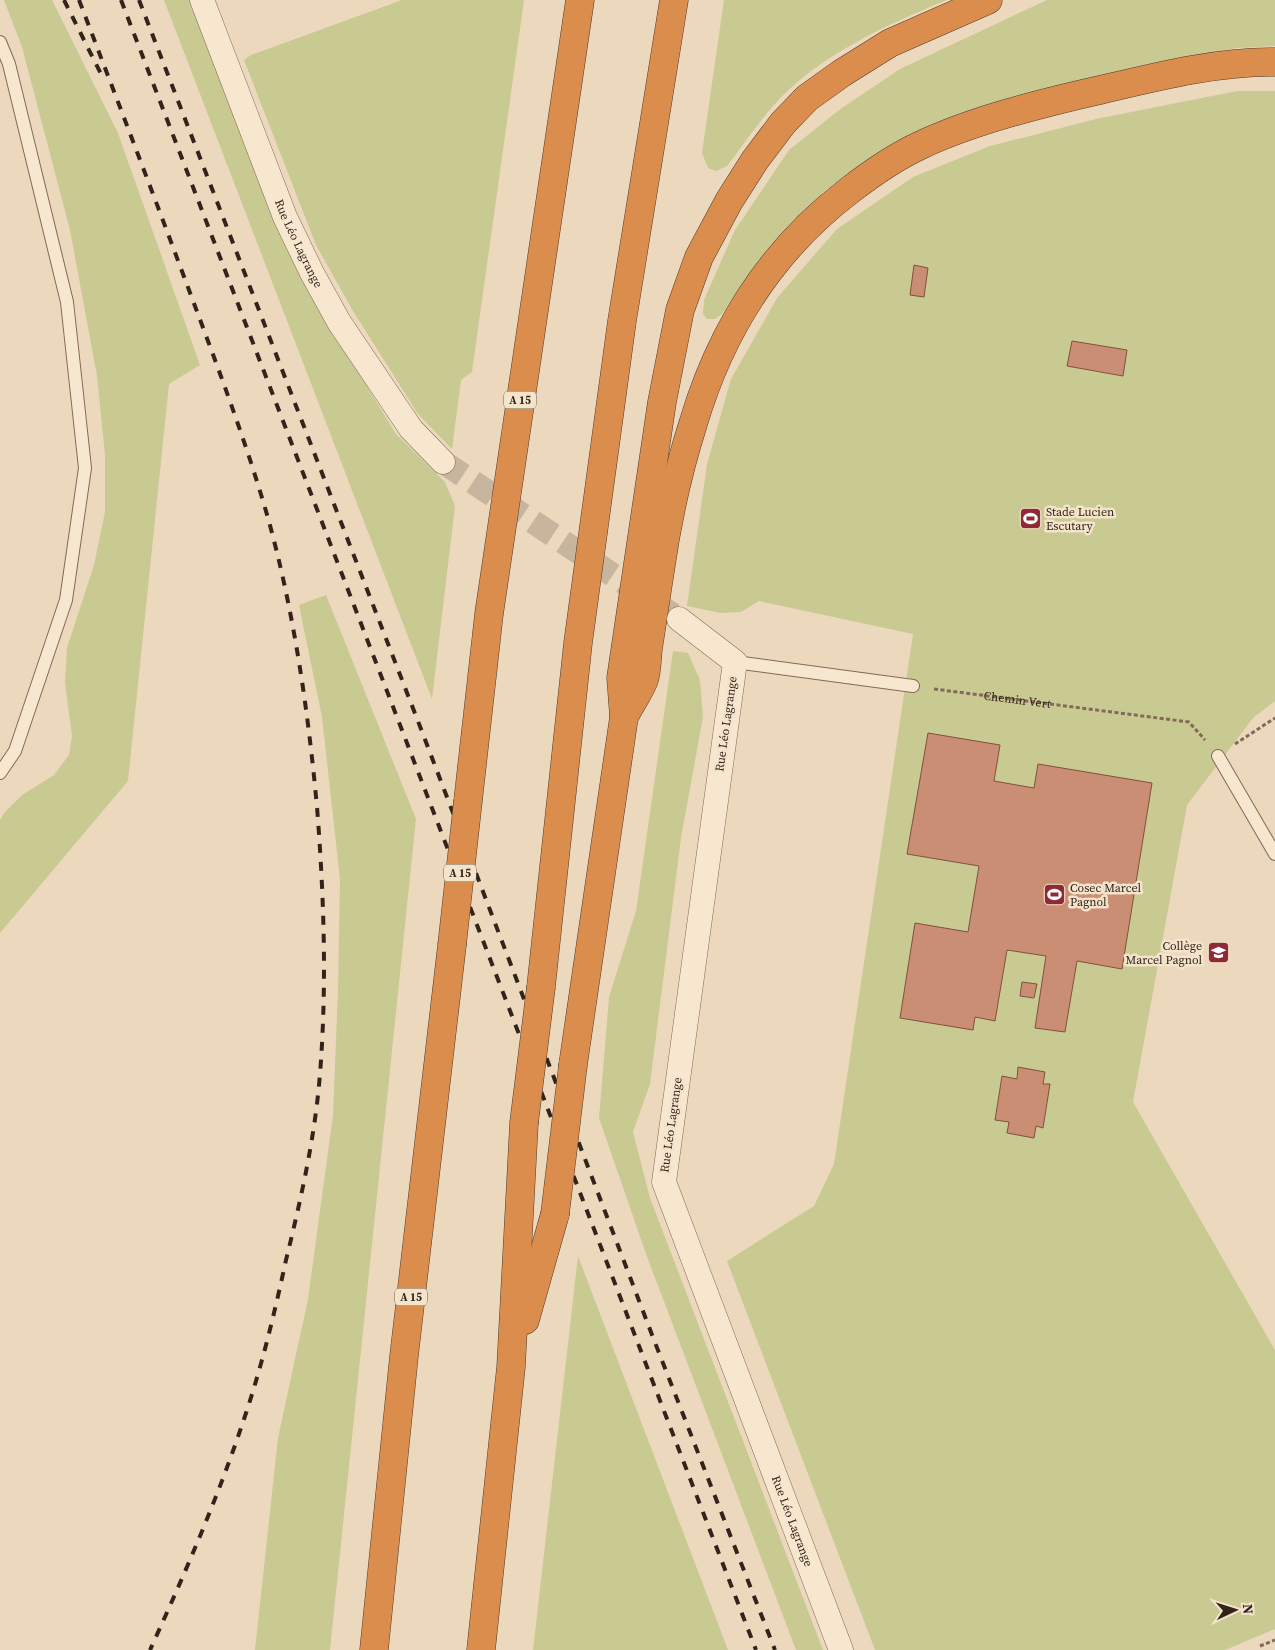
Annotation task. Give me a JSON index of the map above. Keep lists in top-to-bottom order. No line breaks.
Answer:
{"streets":{"highway":["A 15"],"street":["Rue Léo Lagrange"],"path":["Chemin Vert"]},"places":{"sports":["Stade Lucien Escutary","Cosec Marcel Pagnol"],"school or university":["Collège Marcel Pagnol"]},"north":"right"}
